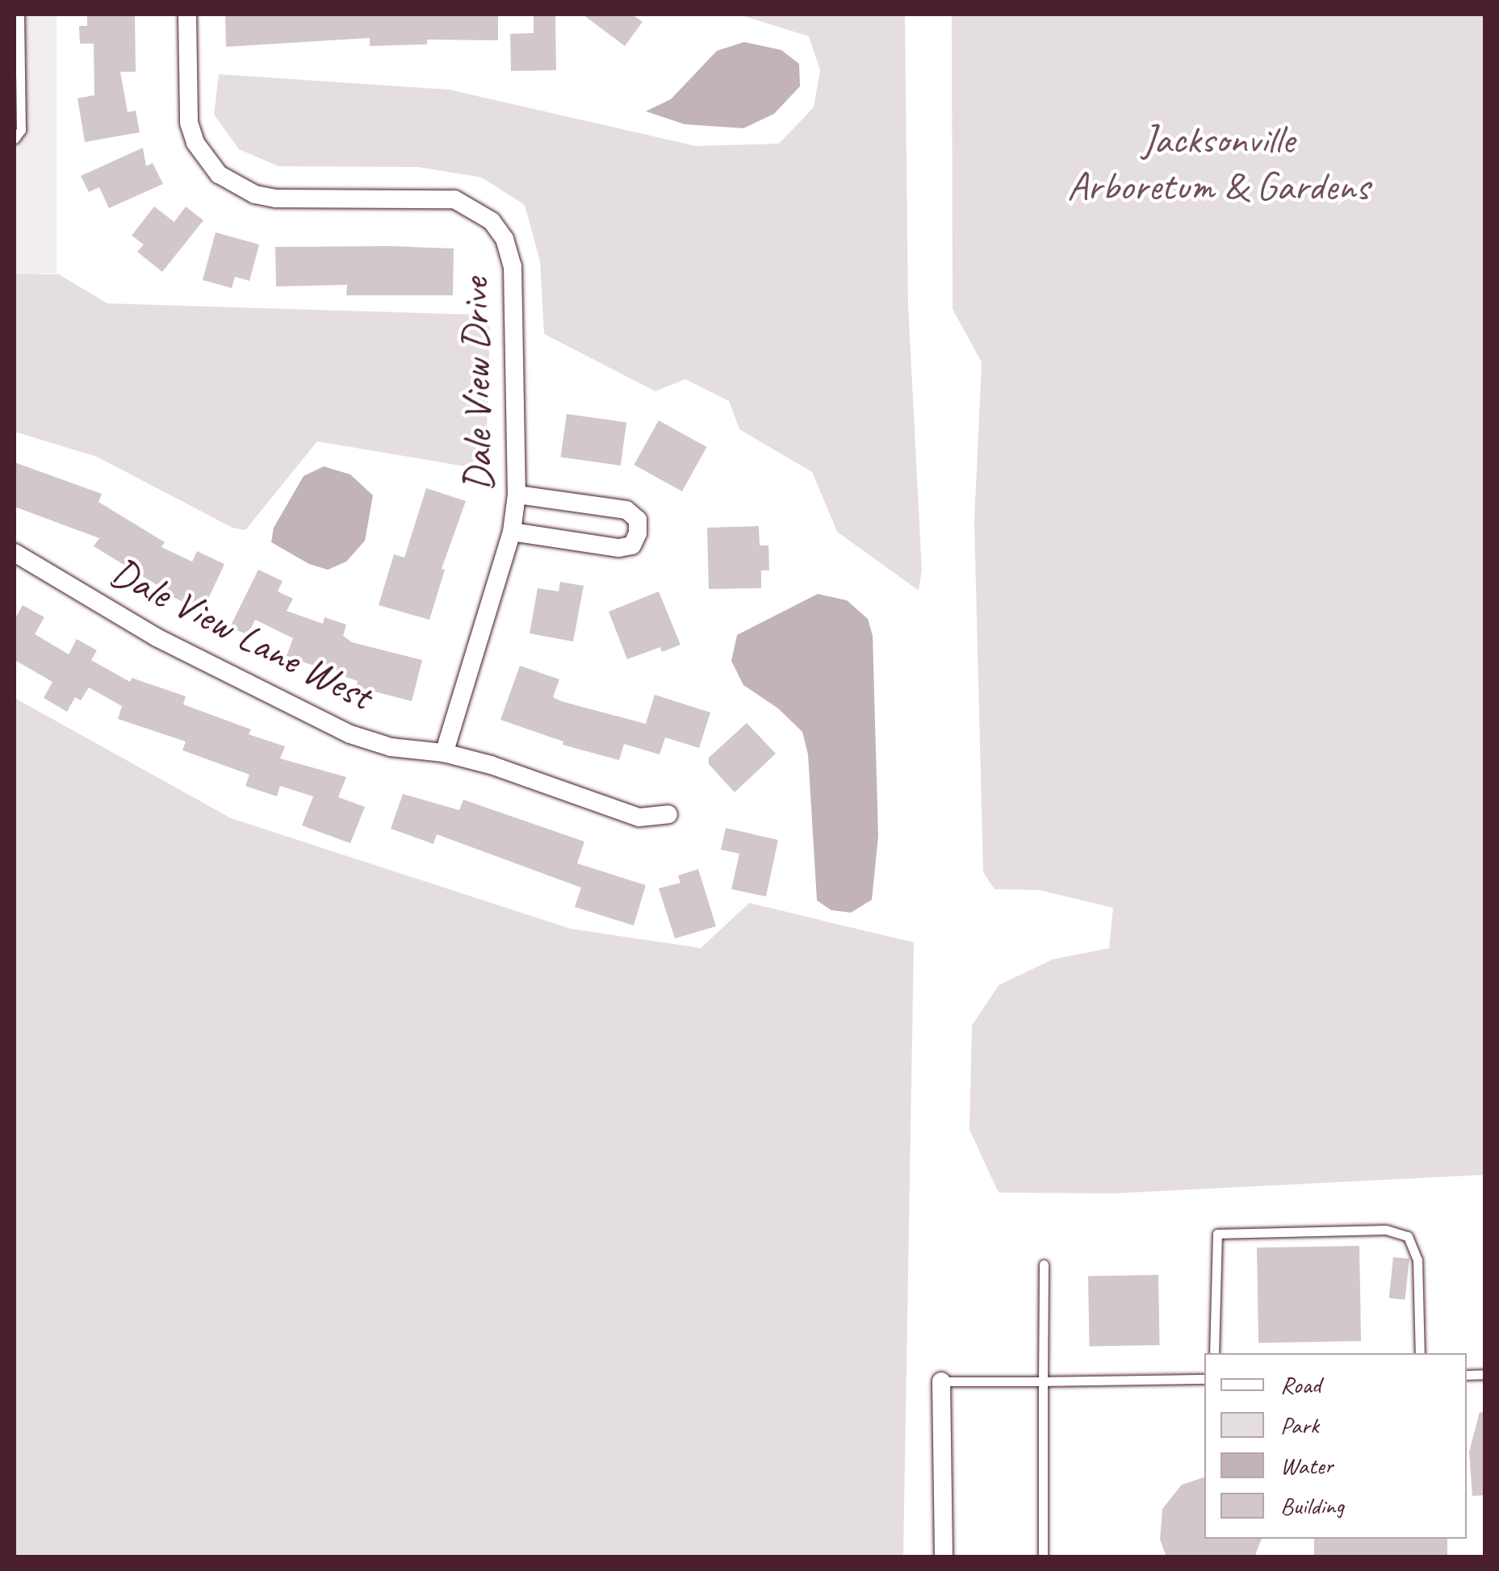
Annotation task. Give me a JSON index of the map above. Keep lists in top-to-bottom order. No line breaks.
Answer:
{"streets":{"street":["Dale View Drive","Dale View Lane West"]},"crossings":[["Dale View Drive","Dale View Lane West"]],"parks":["Jacksonville Arboretum & Gardens"],"legend":["Road","Park","Water","Building"]}
